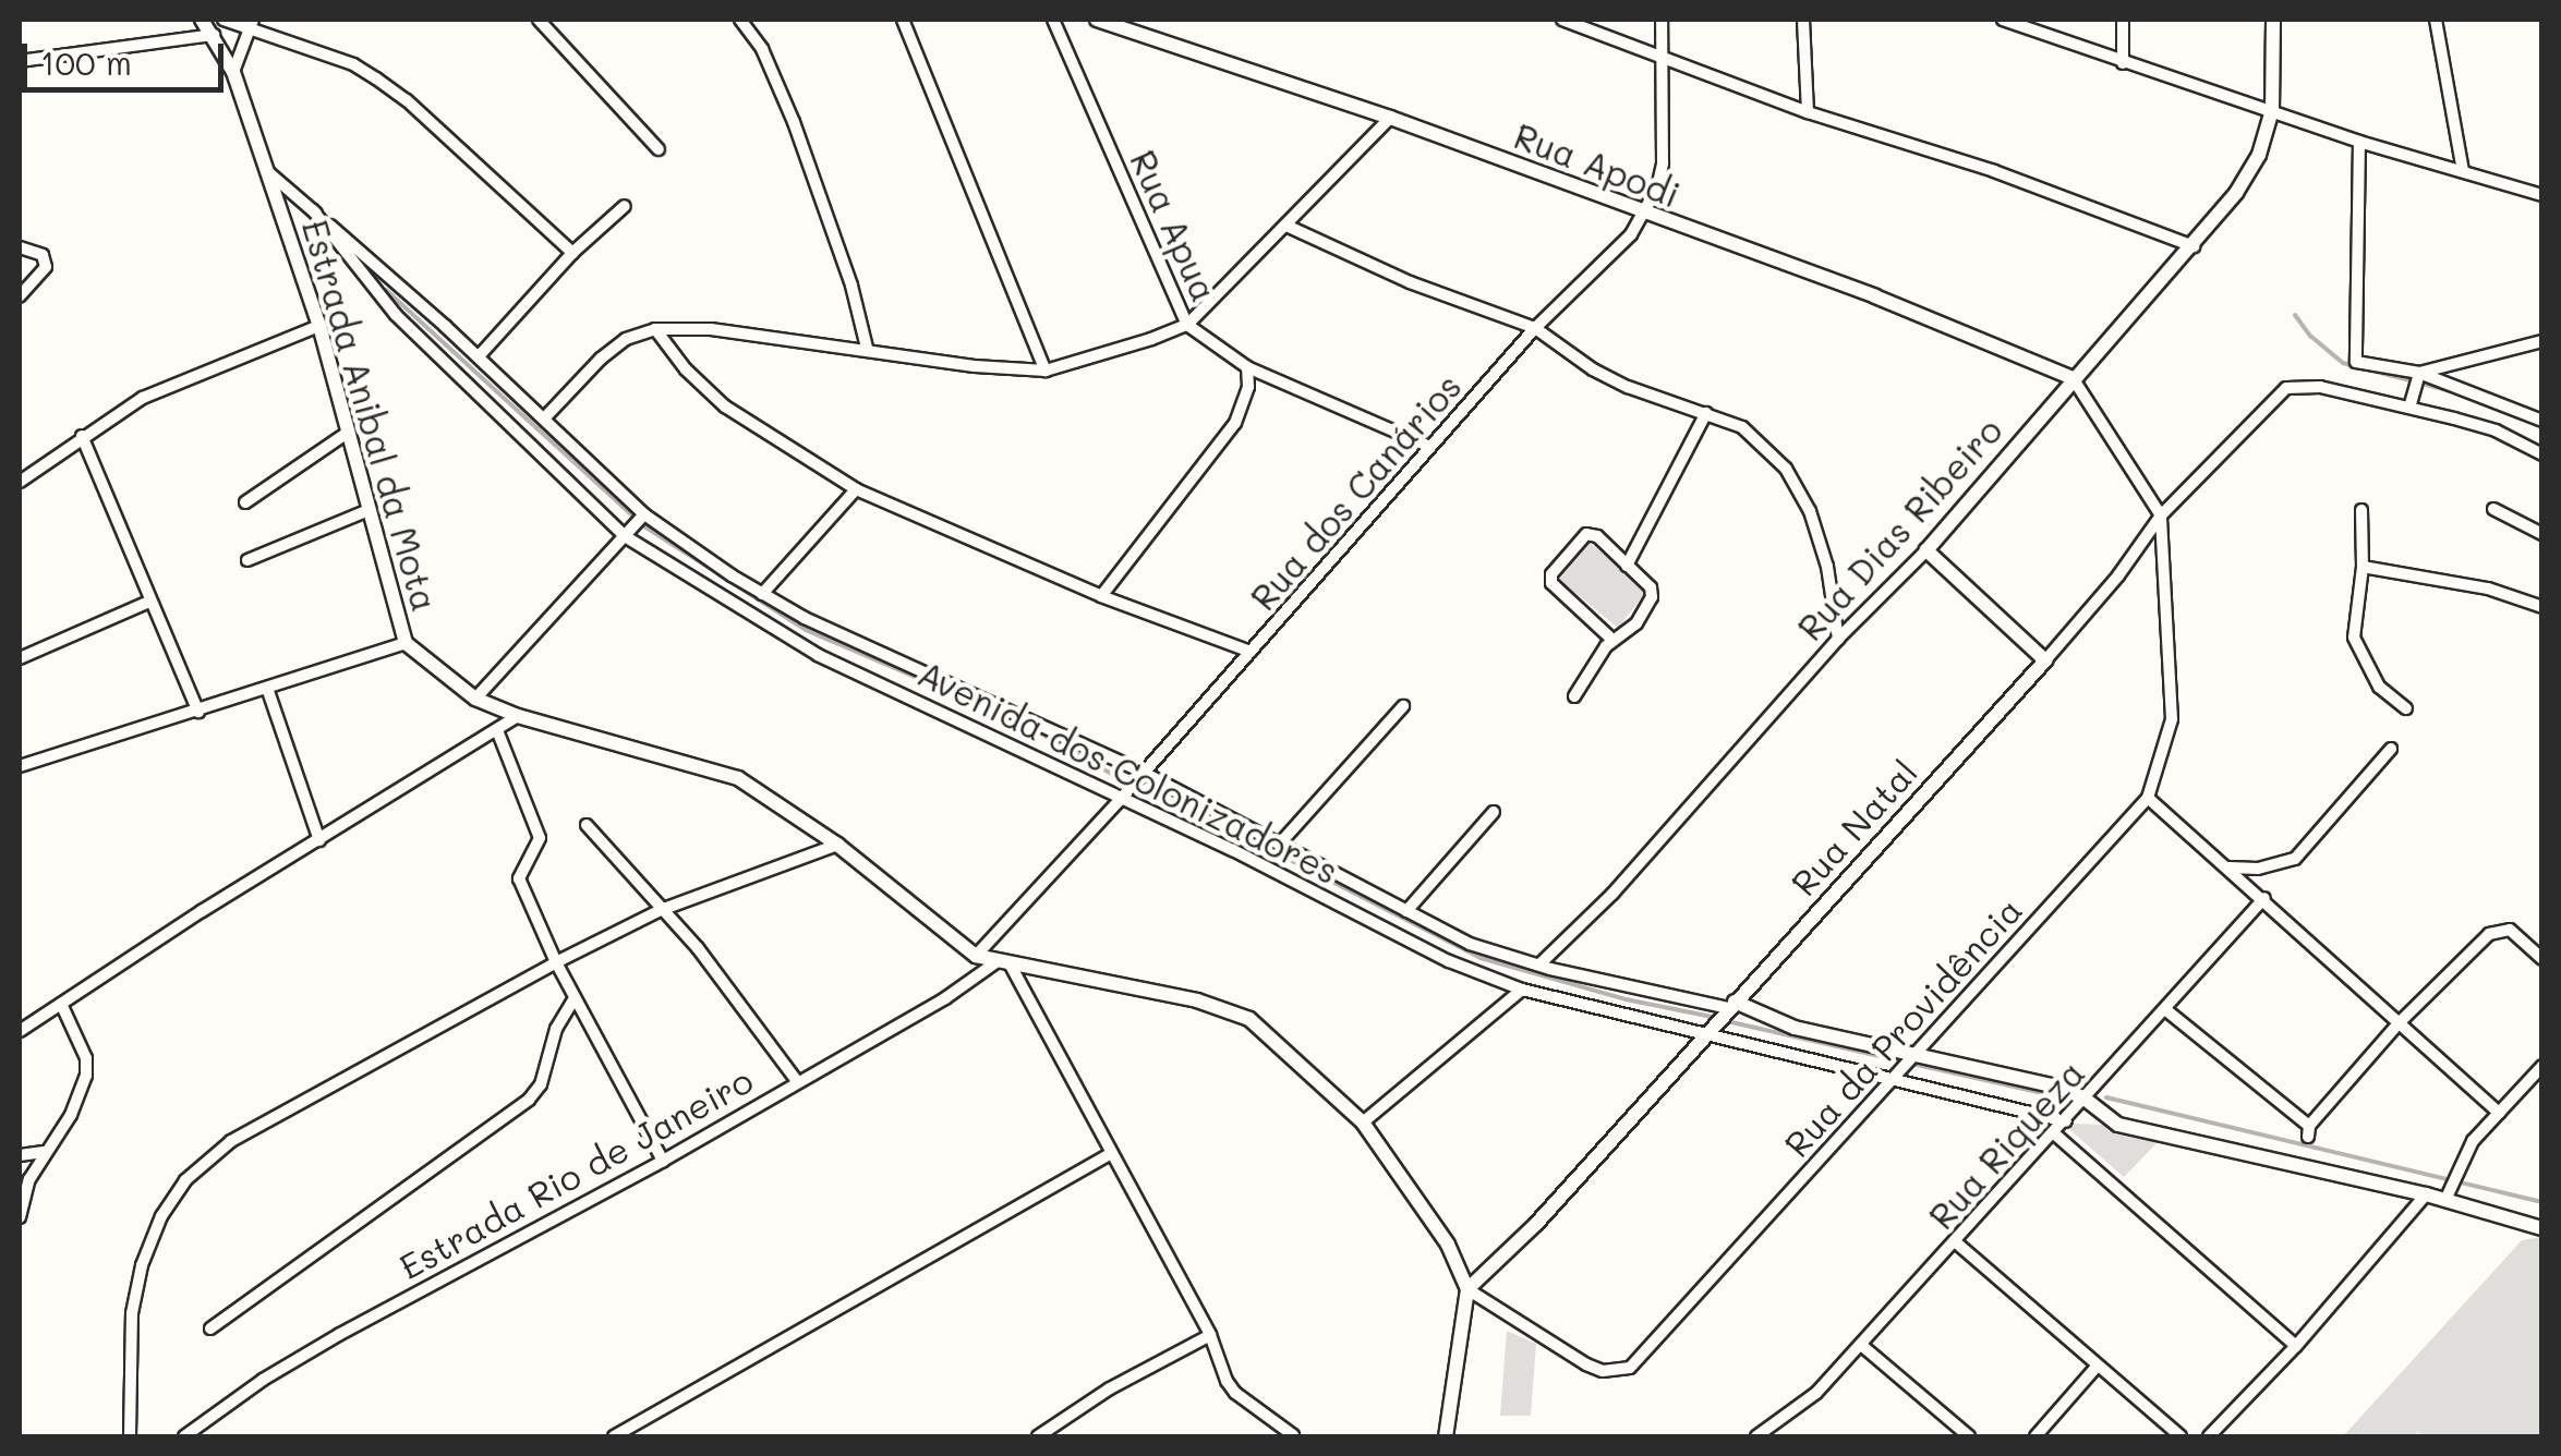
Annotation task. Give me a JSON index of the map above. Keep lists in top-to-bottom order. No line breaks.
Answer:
{"streets":{"street":["Rua Apodi","Rua Apua","Estrada Anibal da Mota","Rua dos Canários","Rua Dias Ribeiro","Avenida dos Colonizadores","Rua Natal","Rua da Providência","Rua Riqueza","Estrada Rio de Janeiro"]},"crossings":[["Rua Apodi","Rua dos Canários"],["Rua Apodi","Rua Dias Ribeiro"],["Rua Apua","Rua dos Canários"],["Estrada Anibal da Mota","Rua dos Canários"],["Estrada Anibal da Mota","Avenida dos Colonizadores"],["Estrada Anibal da Mota","Rua Natal"],["Estrada Anibal da Mota","Rua da Providência"],["Estrada Anibal da Mota","Estrada Rio de Janeiro"],["Rua dos Canários","Avenida dos Colonizadores"],["Rua Dias Ribeiro","Avenida dos Colonizadores"],["Avenida dos Colonizadores","Rua Natal"],["Avenida dos Colonizadores","Rua da Providência"],["Avenida dos Colonizadores","Rua Riqueza"],["Rua Natal","Rua da Providência"]],"scale_bar":"100 m"}
